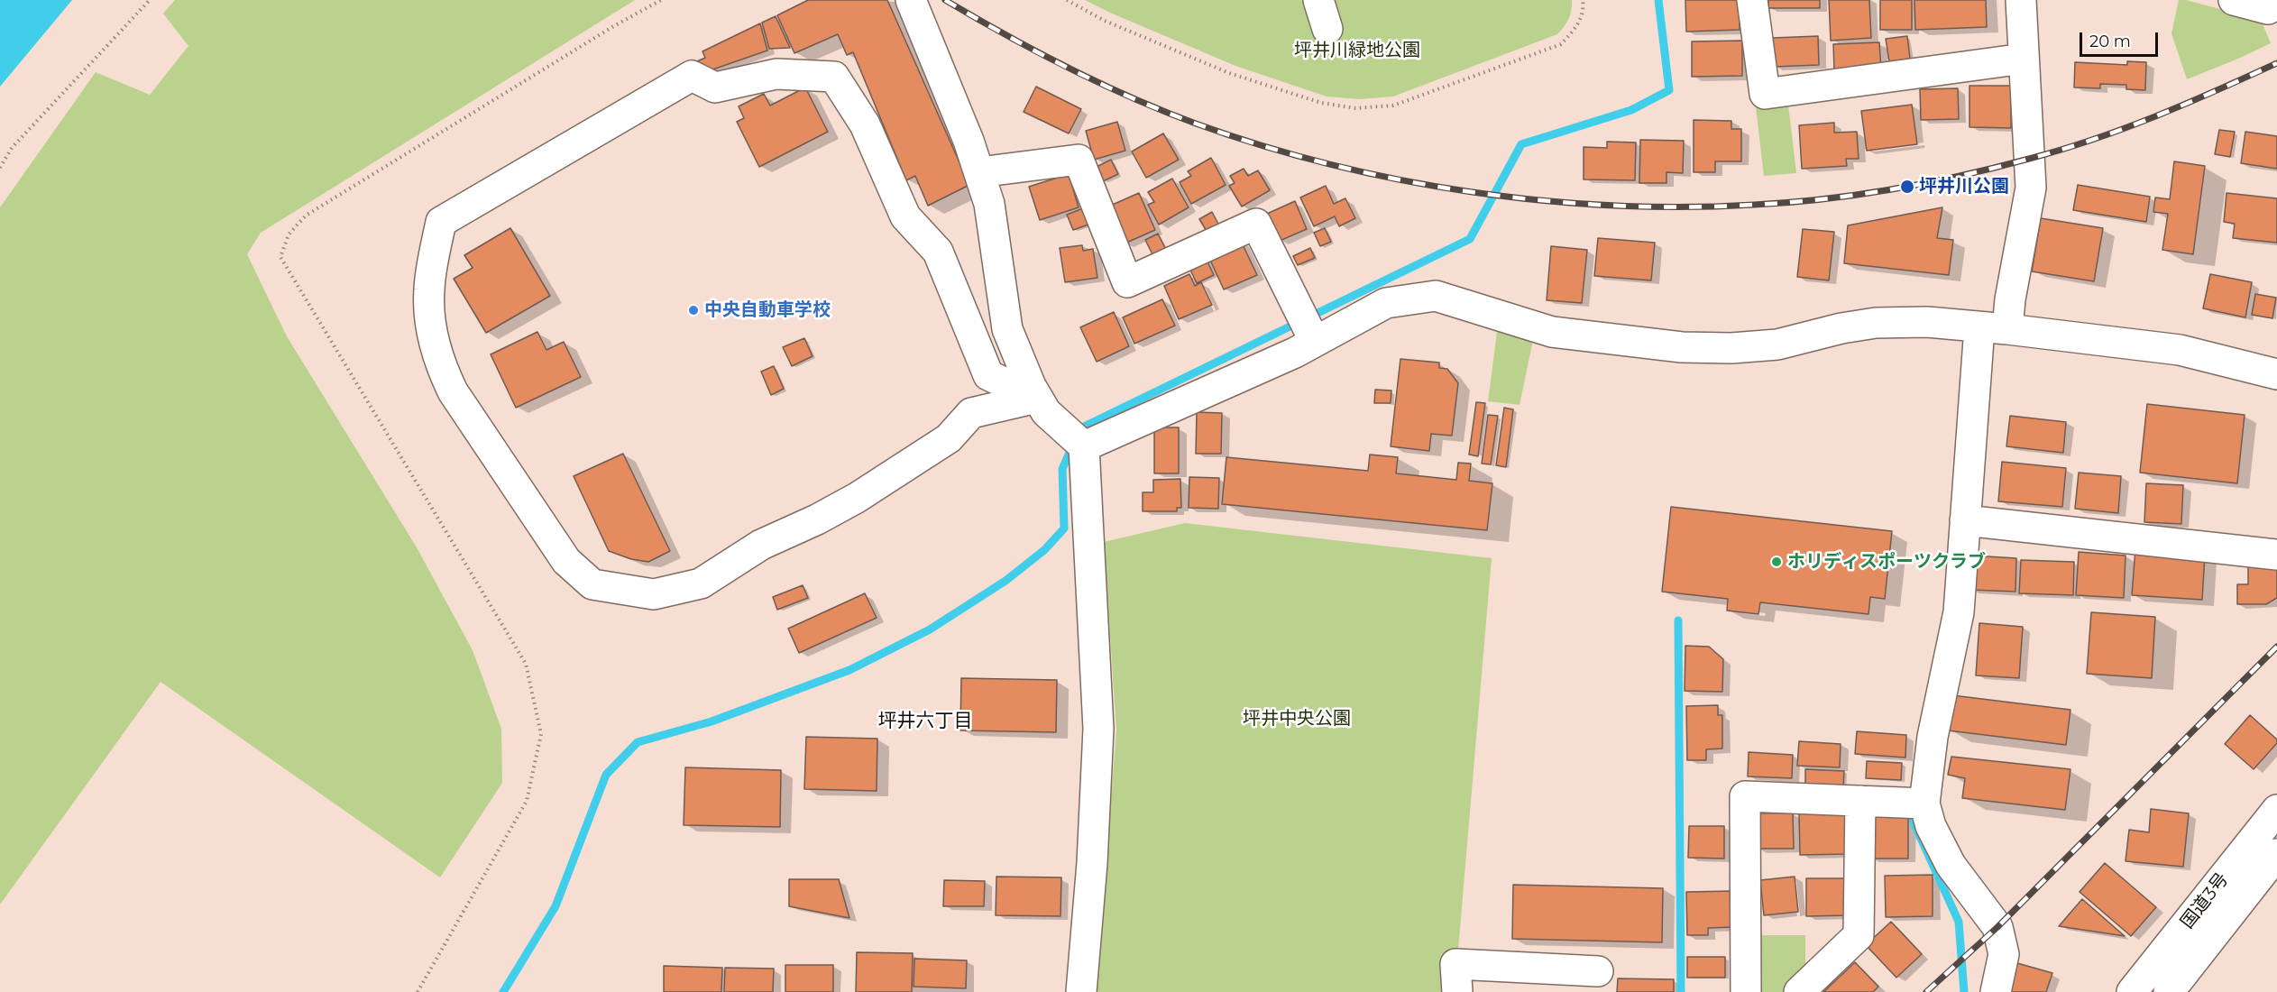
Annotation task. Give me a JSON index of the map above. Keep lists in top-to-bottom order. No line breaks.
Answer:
{"streets":{"main road":["国道3号"]},"districts":["坪井六丁目"],"parks":["坪井川緑地公園","坪井中央公園"],"places":["坪井川公園","中央自動車学校","ホリディスポーツクラブ"],"scale_bar":"20 m"}
